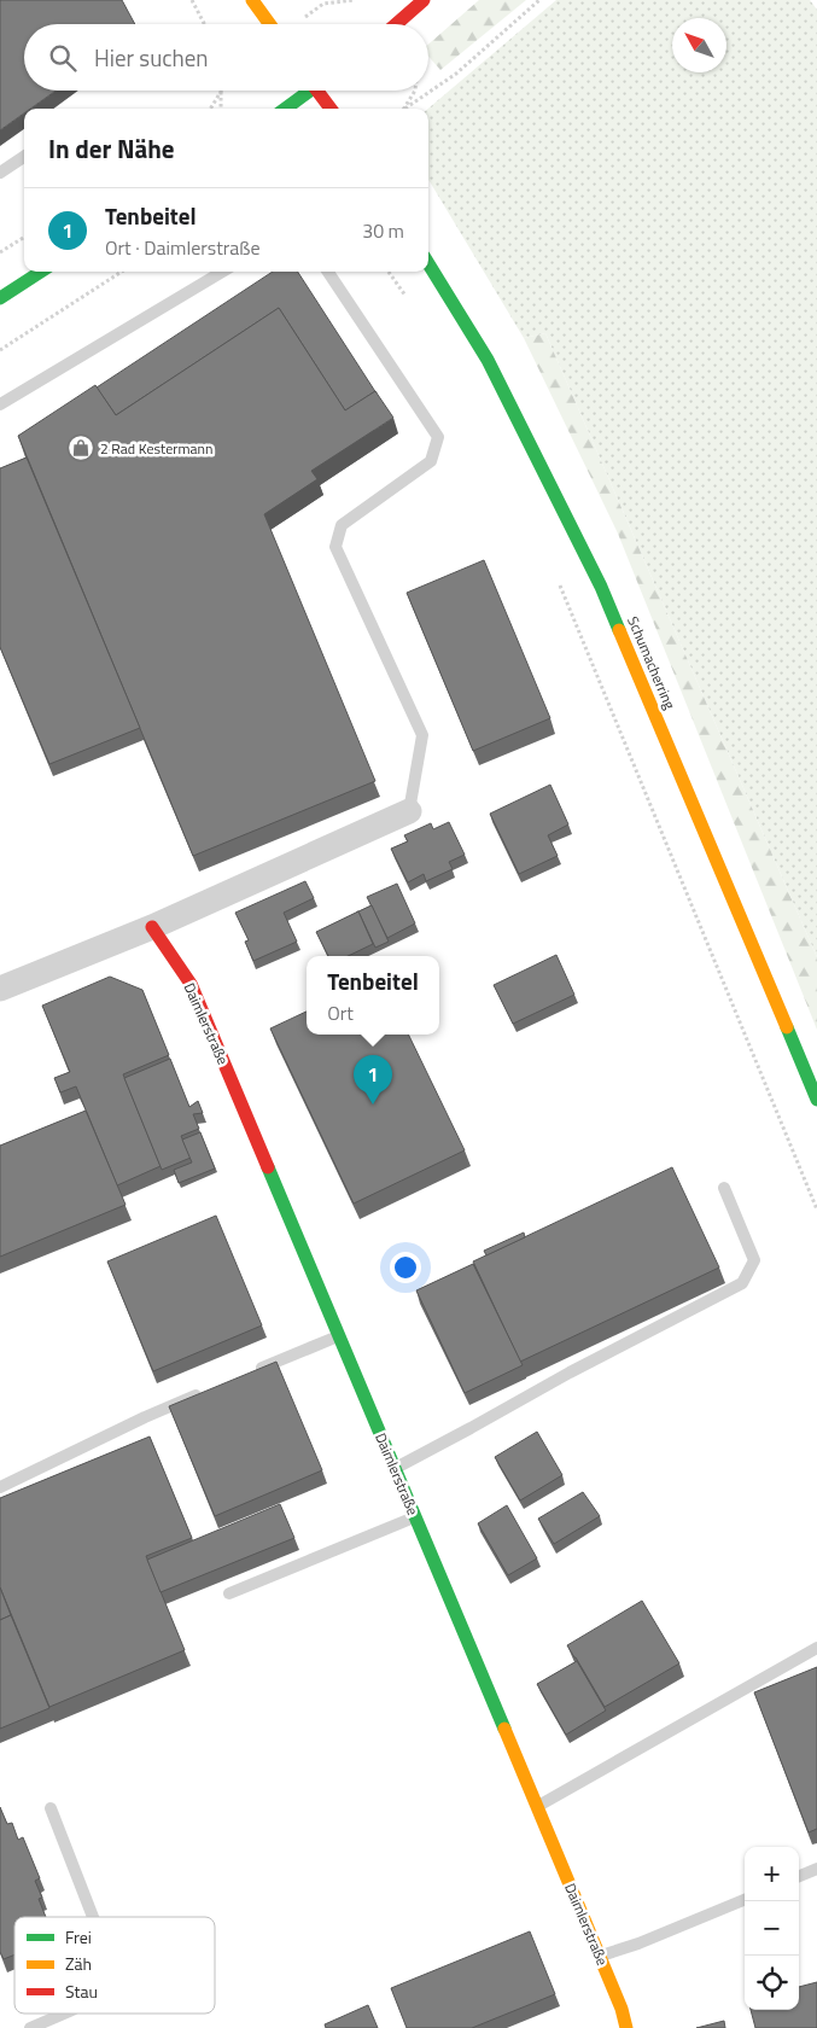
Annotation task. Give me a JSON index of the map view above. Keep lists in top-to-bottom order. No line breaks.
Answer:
{"streets":{"street":["Schumacherring","Daimlerstraße"]},"places":{"shop":["2 Rad Kestermann"]},"legend":["Frei","Zäh","Stau"],"north":"top left","page":{"search":"Hier suchen","heading":"In der Nähe","list":[{"mark":"1","name":"Tenbeitel","note":"Ort · Daimlerstraße","value":"30 m"}],"popup":["Tenbeitel","Ort"],"pins":"1","map_buttons":["+","−"]}}
